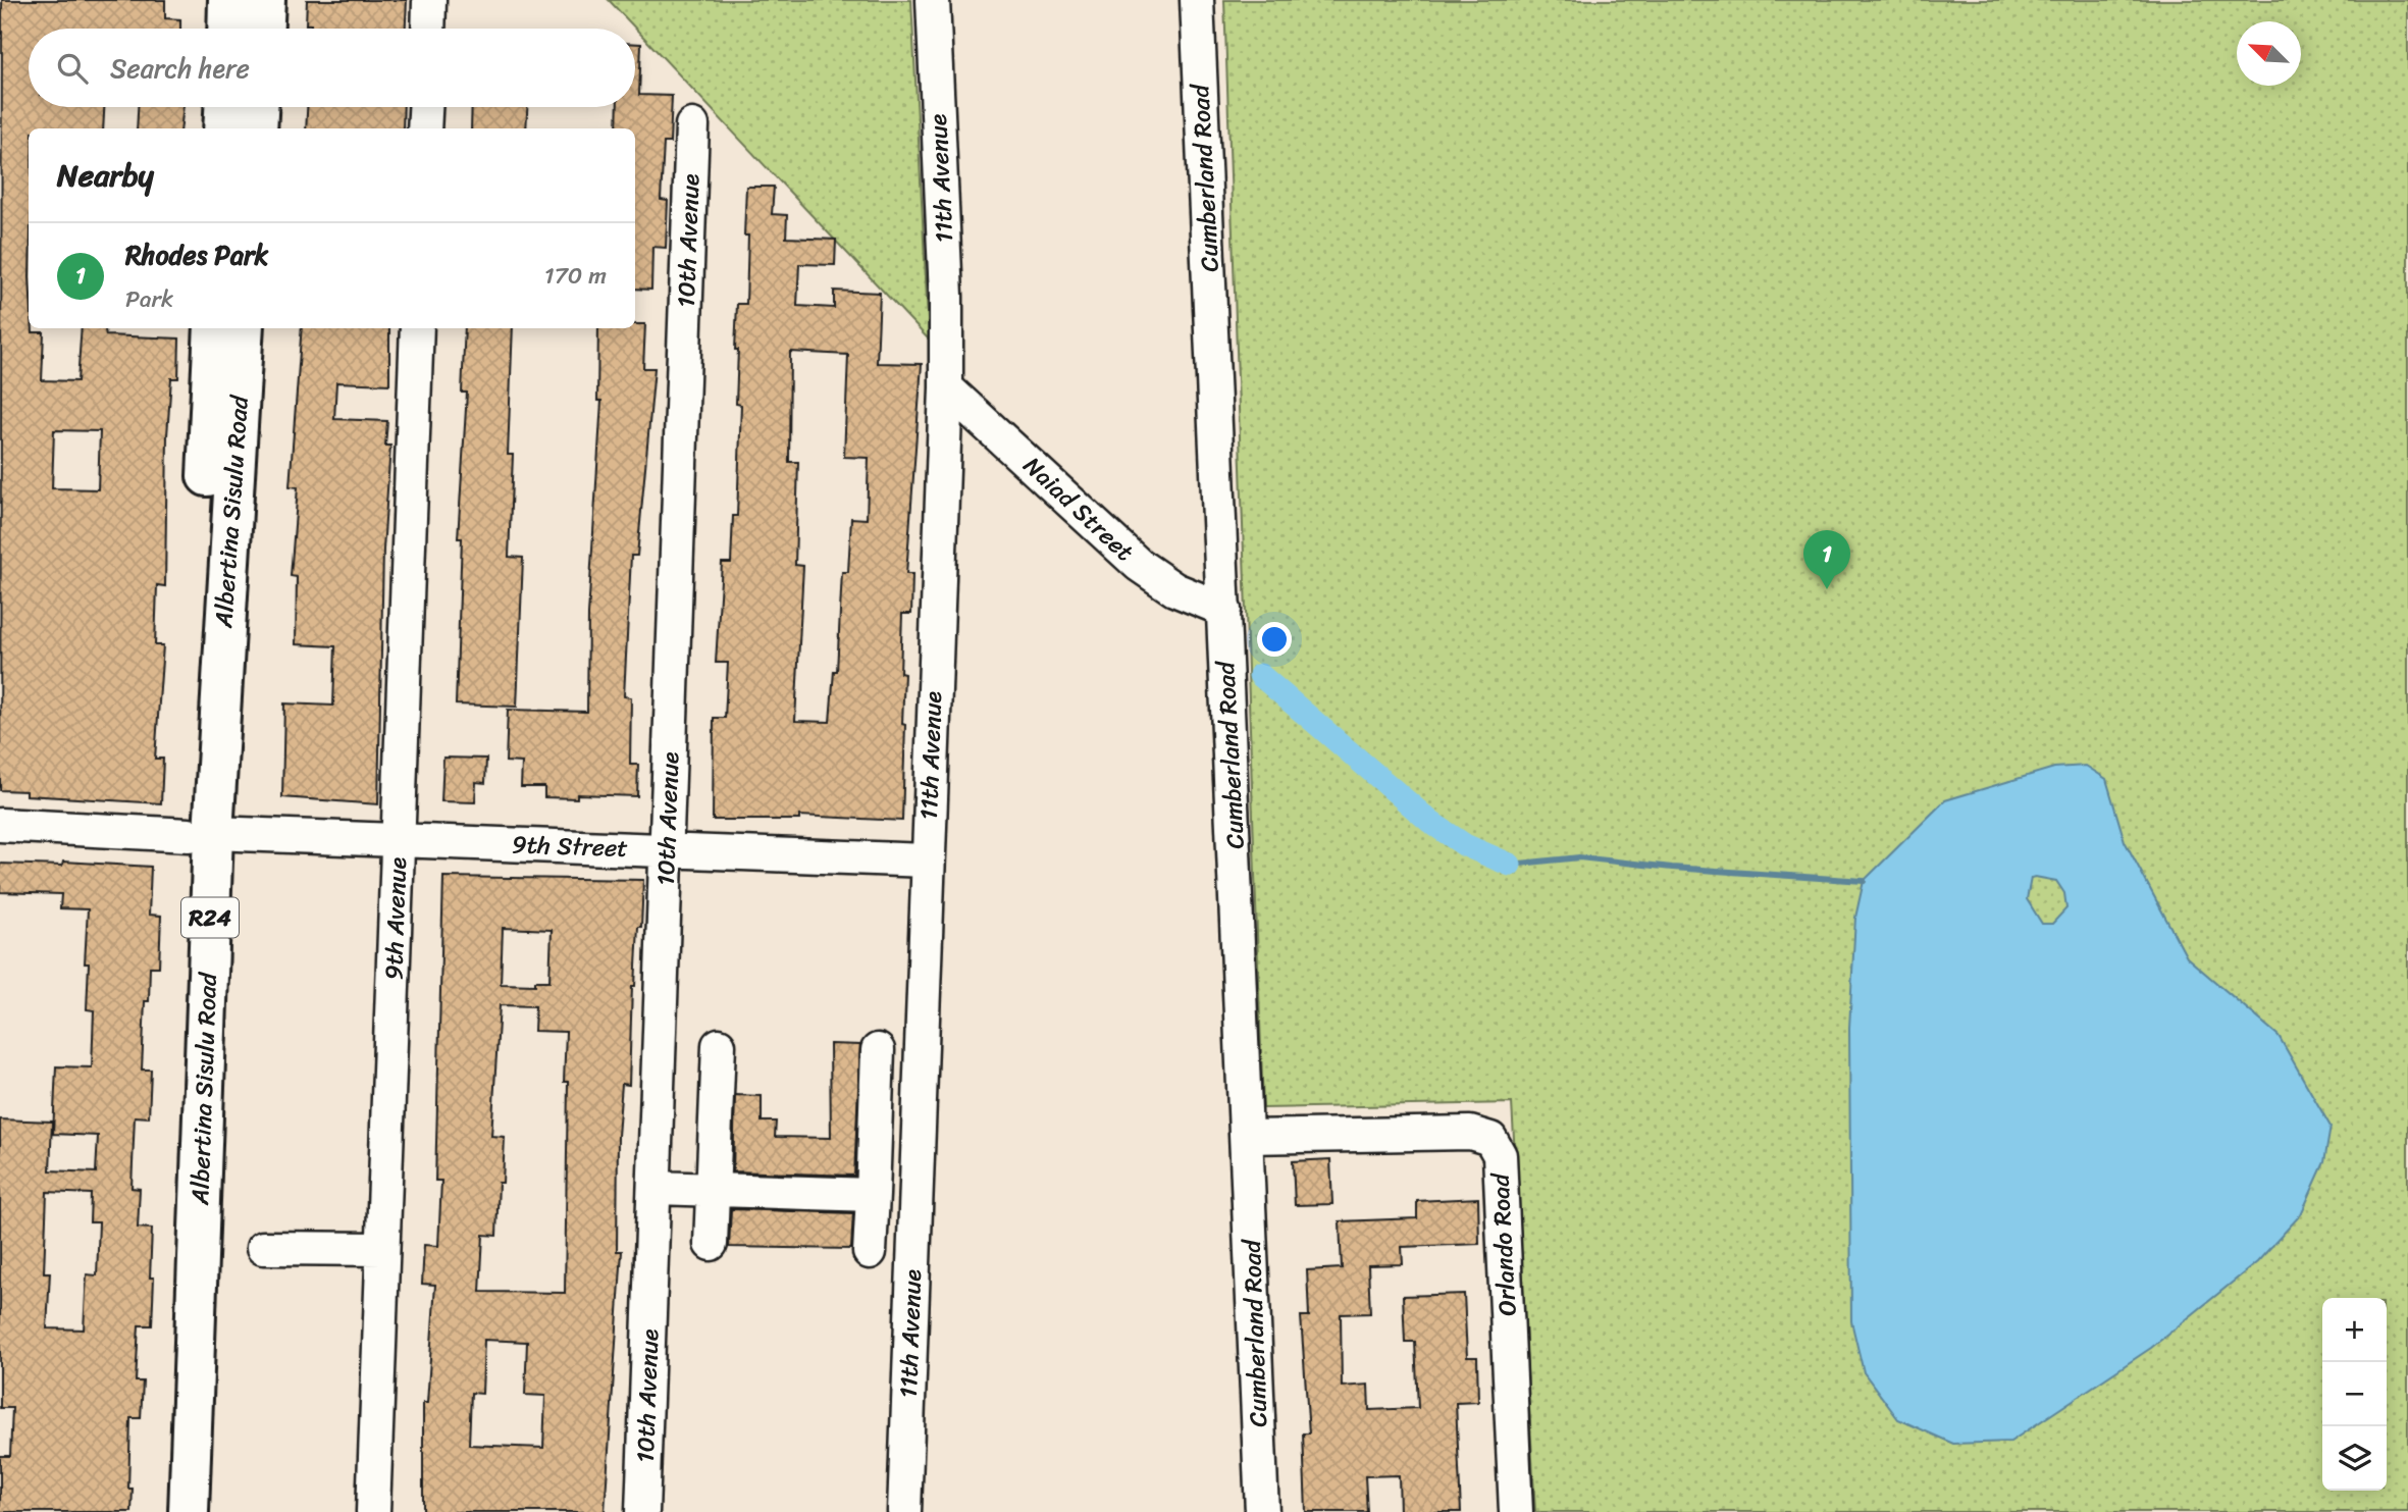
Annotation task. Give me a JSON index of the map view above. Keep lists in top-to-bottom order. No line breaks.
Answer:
{"streets":{"main road":["Albertina Sisulu Road","R24"],"street":["11th Avenue","Cumberland Road","10th Avenue","Naiad Street","9th Street","9th Avenue","Orlando Road"]},"crossings":[["11th Avenue","Naiad Street"],["11th Avenue","9th Street"],["Cumberland Road","Naiad Street"],["Cumberland Road","Orlando Road"],["10th Avenue","9th Street"],["Albertina Sisulu Road","9th Street"],["9th Street","9th Avenue"]],"north":"top left","page":{"search":"Search here","heading":"Nearby","list":[{"mark":"1","name":"Rhodes Park","note":"Park","value":"170 m"}],"pins":"1","map_buttons":["+","−"]}}
